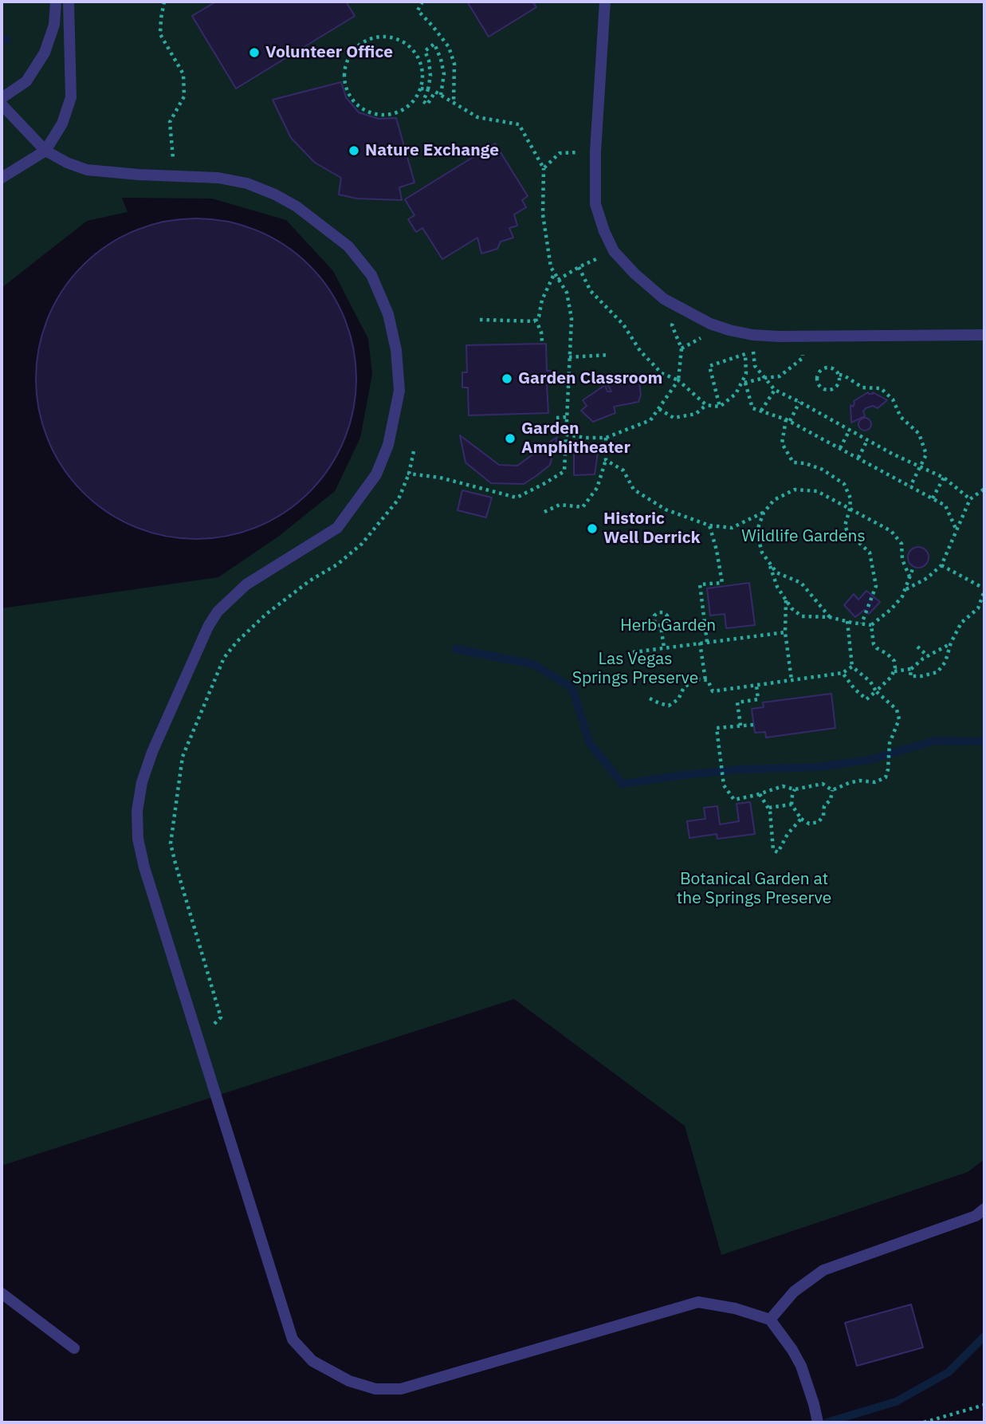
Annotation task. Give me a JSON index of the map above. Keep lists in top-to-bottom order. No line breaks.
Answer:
{"parks":["Wildlife Gardens","Herb Garden","Las Vegas Springs Preserve","Botanical Garden at the Springs Preserve"],"places":["Volunteer Office","Nature Exchange","Garden Classroom","Garden Amphitheater","Historic Well Derrick"]}
